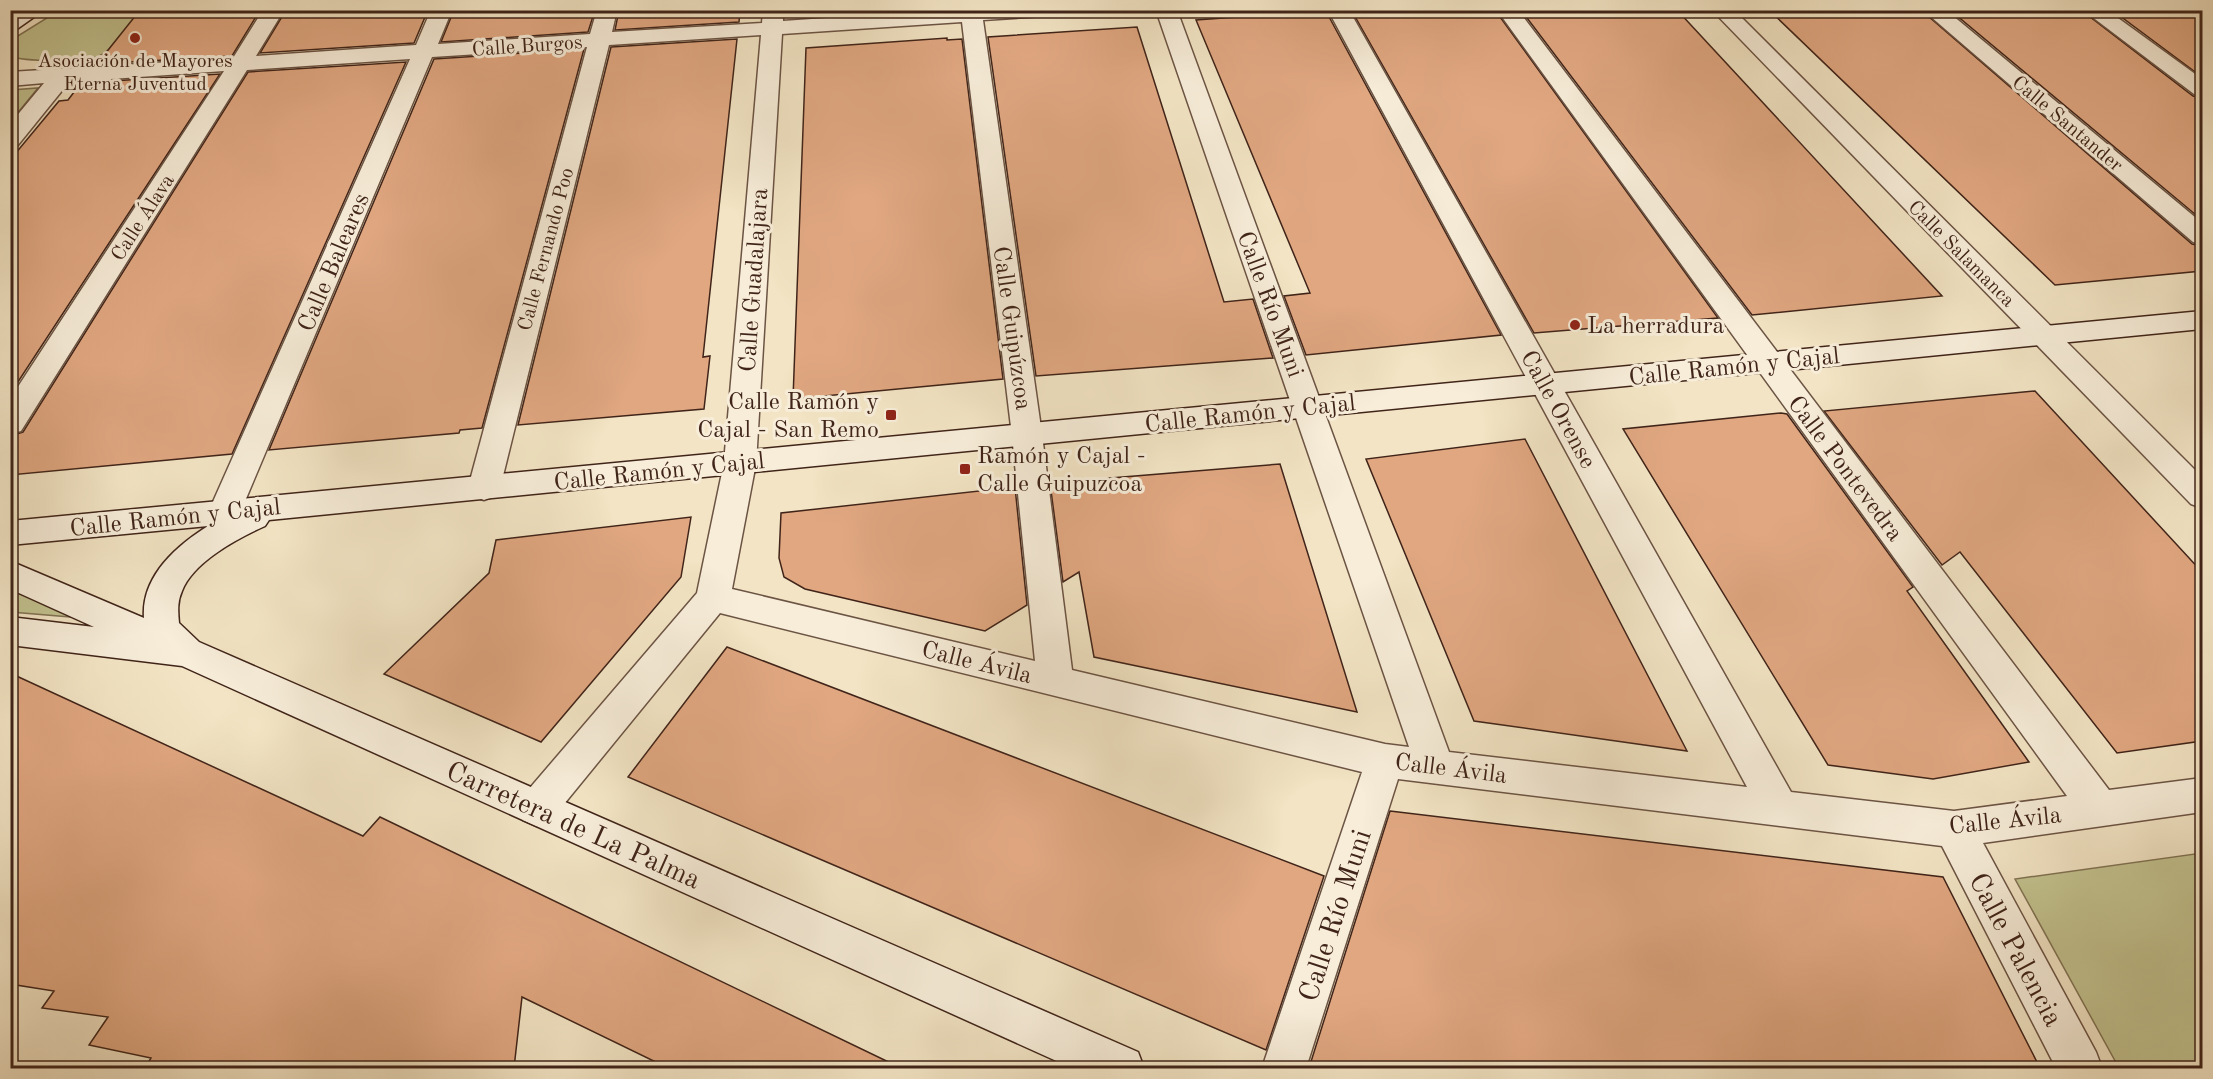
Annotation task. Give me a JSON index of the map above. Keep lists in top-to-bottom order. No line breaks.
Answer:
{"streets":{"street":["Calle Burgos","Calle Santander","Calle Álava","Calle Fernando Poo","Calle Salamanca","Calle Baleares","Calle Guadalajara","Calle Río Muni","Calle Guipúzcoa","Calle Ramón y Cajal","Calle Orense","Calle Pontevedra","Calle Ávila","Carretera de La Palma","Calle Palencia"]},"crossings":[["Calle Burgos","Calle Álava"],["Calle Burgos","Calle Fernando Poo"],["Calle Burgos","Calle Baleares"],["Calle Burgos","Calle Guadalajara"],["Calle Burgos","Calle Guipúzcoa"],["Calle Fernando Poo","Calle Ramón y Cajal"],["Calle Salamanca","Calle Ramón y Cajal"],["Calle Baleares","Calle Ramón y Cajal"],["Calle Guadalajara","Calle Ramón y Cajal"],["Calle Guadalajara","Calle Ávila"],["Calle Guadalajara","Carretera de La Palma"],["Calle Río Muni","Calle Ramón y Cajal"],["Calle Río Muni","Calle Ávila"],["Calle Guipúzcoa","Calle Ramón y Cajal"],["Calle Guipúzcoa","Calle Ávila"],["Calle Ramón y Cajal","Calle Orense"],["Calle Ramón y Cajal","Calle Pontevedra"],["Calle Orense","Calle Ávila"],["Calle Pontevedra","Calle Ávila"],["Calle Ávila","Calle Palencia"]],"places":{"other":["Asociación de Mayores Eterna Juventud","La herradura"],"transit":["Calle Ramón y Cajal - San Remo","Ramón y Cajal - Calle Guipuzcoa"]}}
